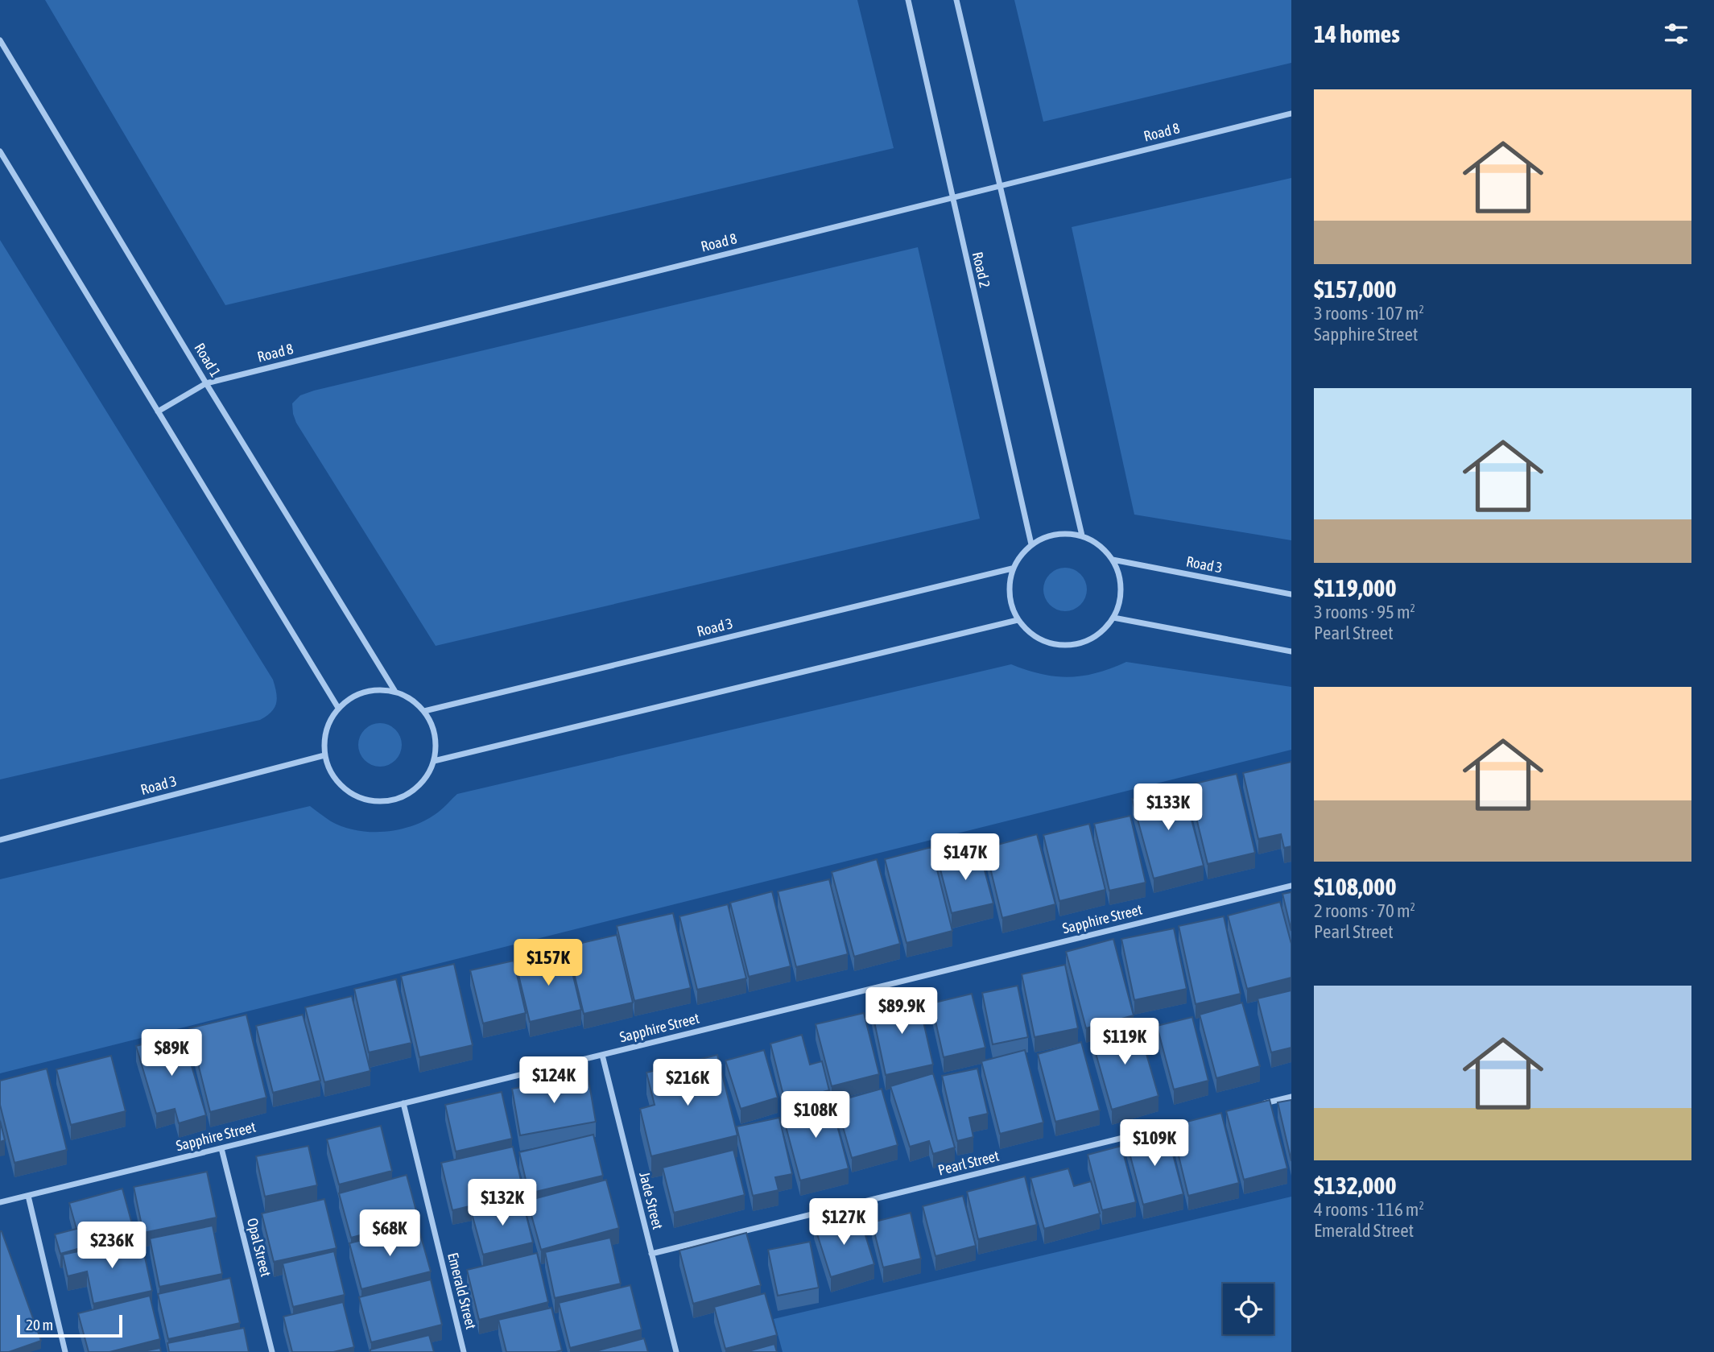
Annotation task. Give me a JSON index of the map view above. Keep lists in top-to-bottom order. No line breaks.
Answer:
{"streets":{"street":["Road 8","Road 2","Road 1","Road 3","Sapphire Street","Pearl Street","Jade Street","Opal Street","Emerald Street"]},"crossings":[["Road 8","Road 2"],["Road 8","Road 1"],["Road 2","Road 3"],["Road 1","Road 3"],["Sapphire Street","Jade Street"],["Sapphire Street","Opal Street"],["Sapphire Street","Emerald Street"],["Pearl Street","Jade Street"]],"scale_bar":"20 m","page":{"heading":"14 homes","list":[{"name":"$157,000","note":"3 rooms · 107 m² · Sapphire Street"},{"name":"$119,000","note":"3 rooms · 95 m² · Pearl Street"},{"name":"$108,000","note":"2 rooms · 70 m² · Pearl Street"},{"name":"$132,000","note":"4 rooms · 116 m² · Emerald Street"}],"price":["$133K","$147K","$157K","$89.9K","$119K","$89K","$124K","$216K","$108K","$109K","$132K","$127K","$68K","$236K"],"scale":"20 m"}}
